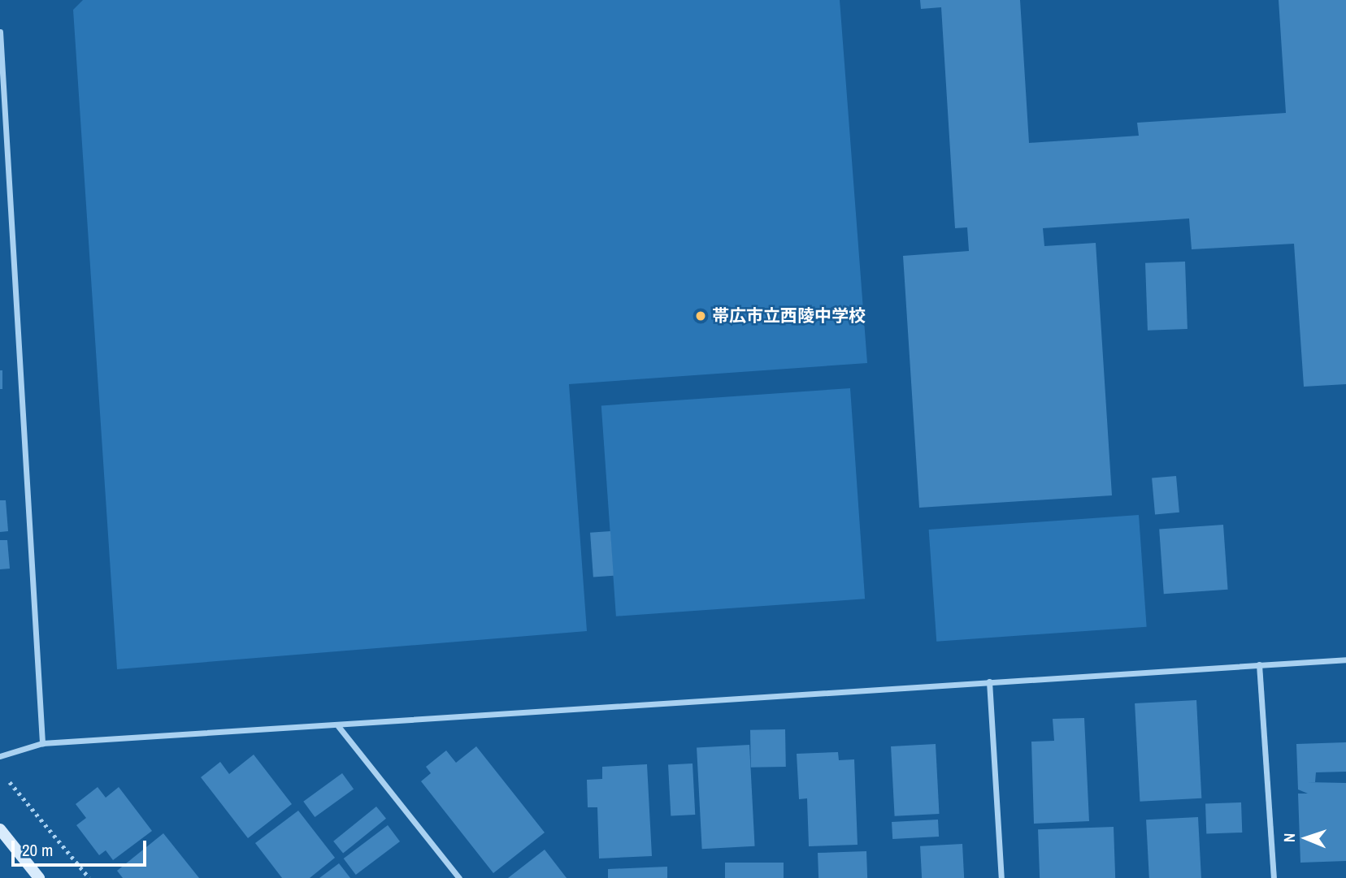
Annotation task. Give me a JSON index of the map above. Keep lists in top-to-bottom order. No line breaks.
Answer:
{"places":["帯広市立西陵中学校"],"scale_bar":"20 m","north":"left"}
